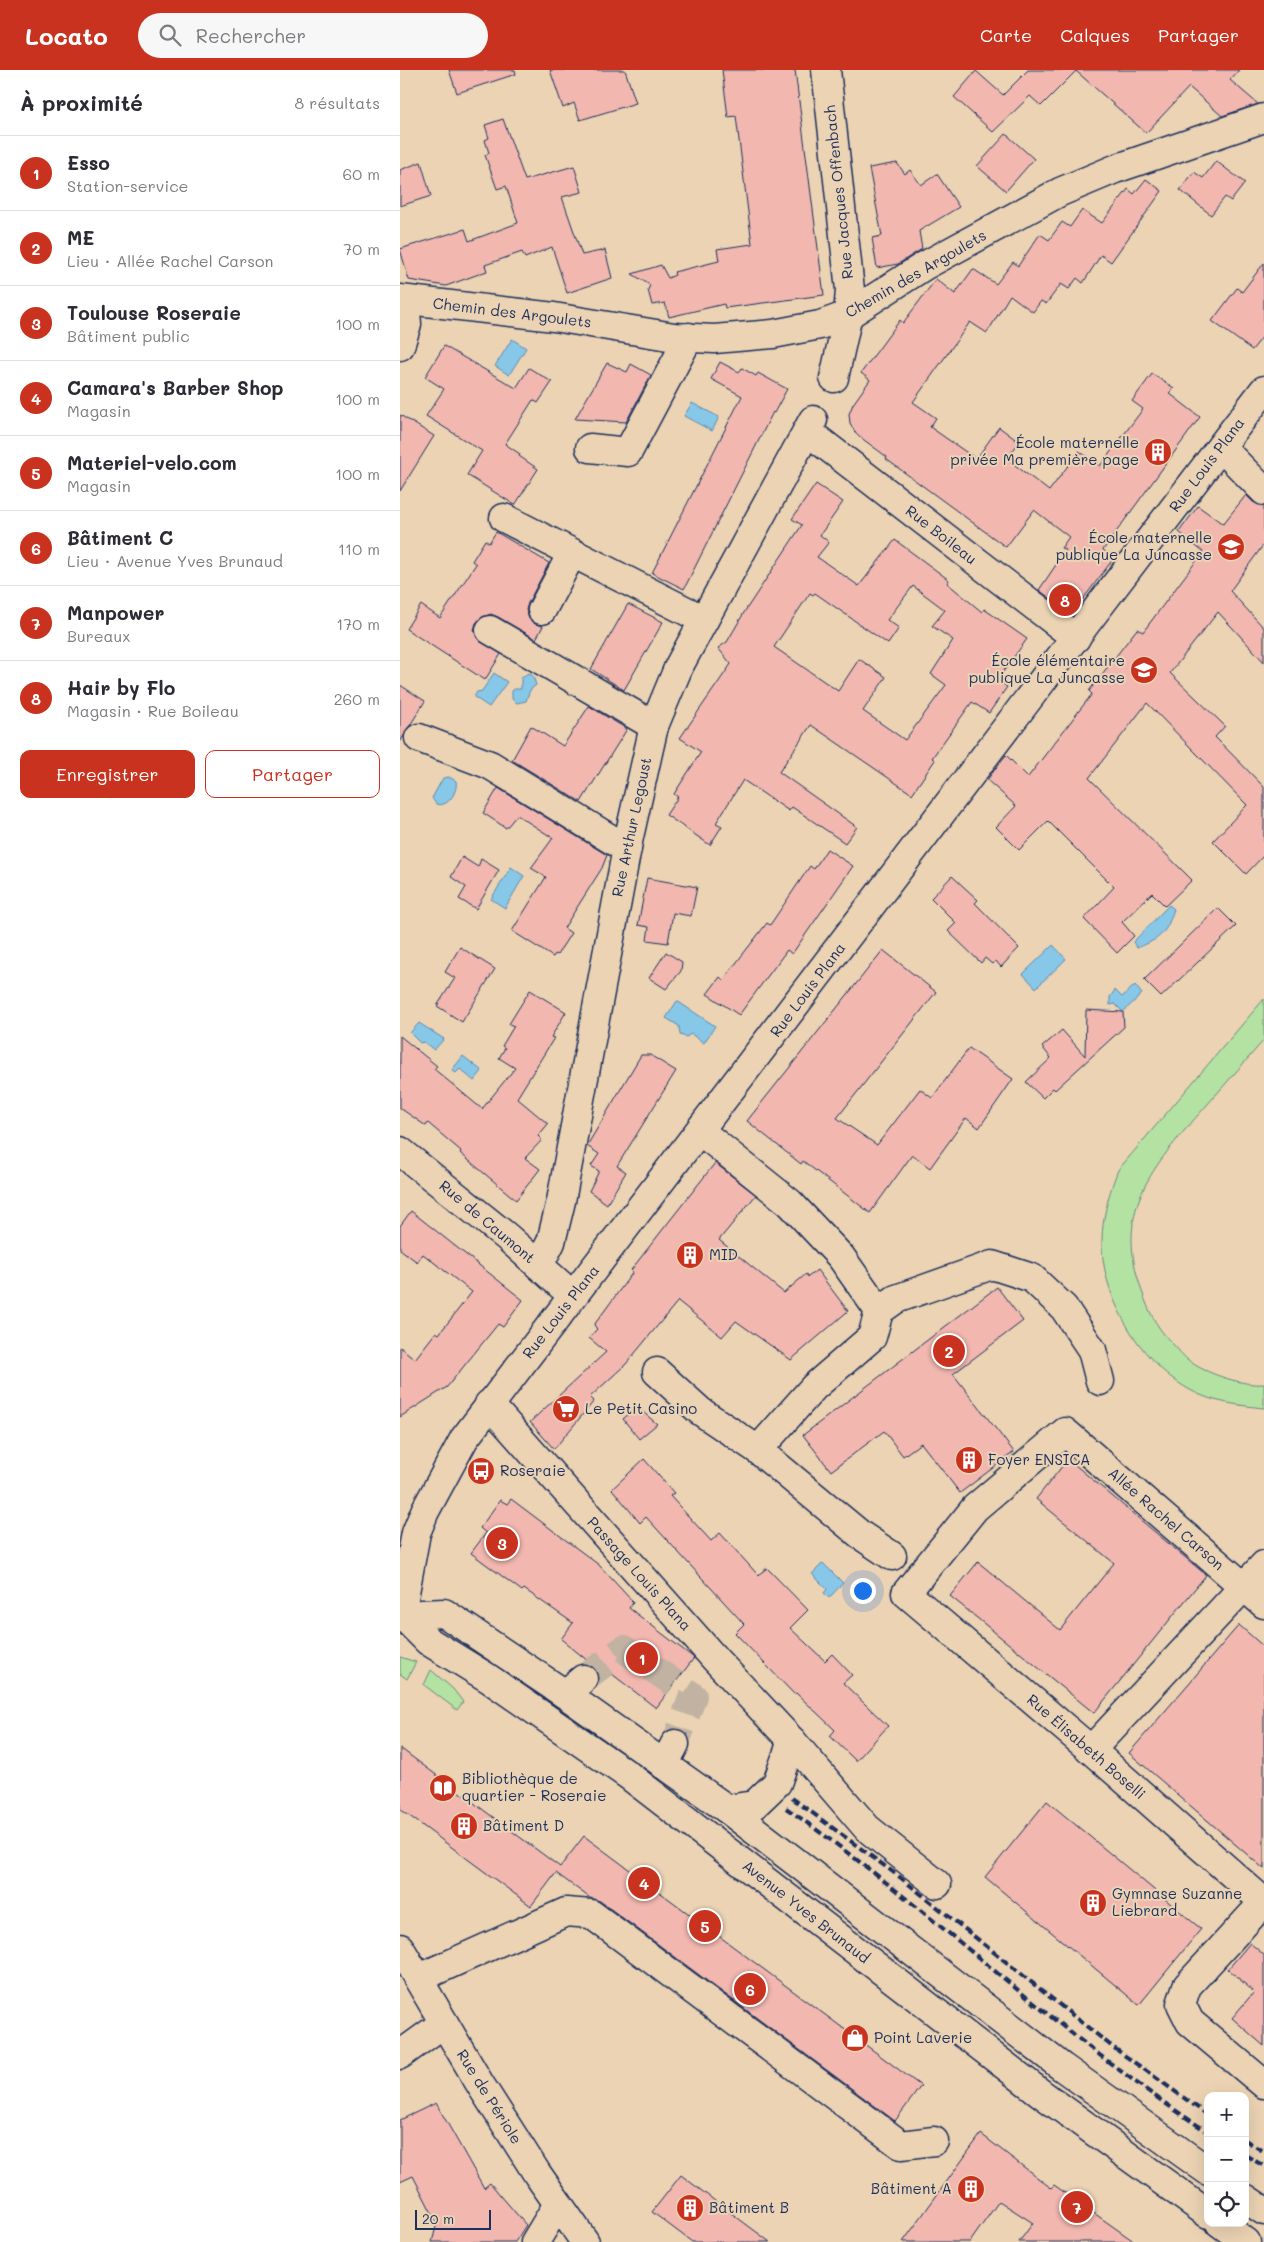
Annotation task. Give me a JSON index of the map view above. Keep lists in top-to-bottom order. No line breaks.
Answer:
{"streets":{"street":["Rue Jacques Offenbach","Chemin des Argoulets","Rue Louis Plana","Rue Boileau","Rue Arthur Legoust","Rue de Caumont","Allée Rachel Carson","Passage Louis Plana","Rue Élisabeth Boselli","Avenue Yves Brunaud","Rue de Périole"]},"crossings":[["Rue Jacques Offenbach","Chemin des Argoulets"],["Rue Louis Plana","Rue Boileau"],["Rue Louis Plana","Rue de Caumont"],["Rue Louis Plana","Passage Louis Plana"],["Rue Louis Plana","Avenue Yves Brunaud"],["Rue Boileau","Rue Arthur Legoust"],["Rue Arthur Legoust","Rue de Caumont"],["Allée Rachel Carson","Rue Élisabeth Boselli"]],"places":{"building":["École maternelle privée Ma première page","MID","Foyer ENSICA","Bâtiment D","Gymnase Suzanne Liebrard","Bâtiment A","Bâtiment B"],"school or university":["École maternelle publique La Juncasse","École élémentaire publique La Juncasse"],"supermarket":["Le Petit Casino"],"bus stop":["Roseraie"],"library":["Bibliothèque de quartier - Roseraie"],"shop":["Point Laverie"]},"scale_bar":"20 m","page":{"header":"Locato","search":"Rechercher","nav":["Carte","Calques","Partager"],"heading":["À proximité","8 résultats"],"list":[{"mark":"1","name":"Esso","note":"Station-service","value":"60 m"},{"mark":"2","name":"ME","note":"Lieu · Allée Rachel Carson","value":"70 m"},{"mark":"3","name":"Toulouse Roseraie","note":"Bâtiment public","value":"100 m"},{"mark":"4","name":"Camara's Barber Shop","note":"Magasin","value":"100 m"},{"mark":"5","name":"Materiel-velo.com","note":"Magasin","value":"100 m"},{"mark":"6","name":"Bâtiment C","note":"Lieu · Avenue Yves Brunaud","value":"110 m"},{"mark":"7","name":"Manpower","note":"Bureaux","value":"170 m"},{"mark":"8","name":"Hair by Flo","note":"Magasin · Rue Boileau","value":"260 m"}],"pins":["8","2","3","1","4","5","6","7"],"buttons":["Enregistrer","Partager"],"map_buttons":["+","−"],"scale":"20 m"}}
